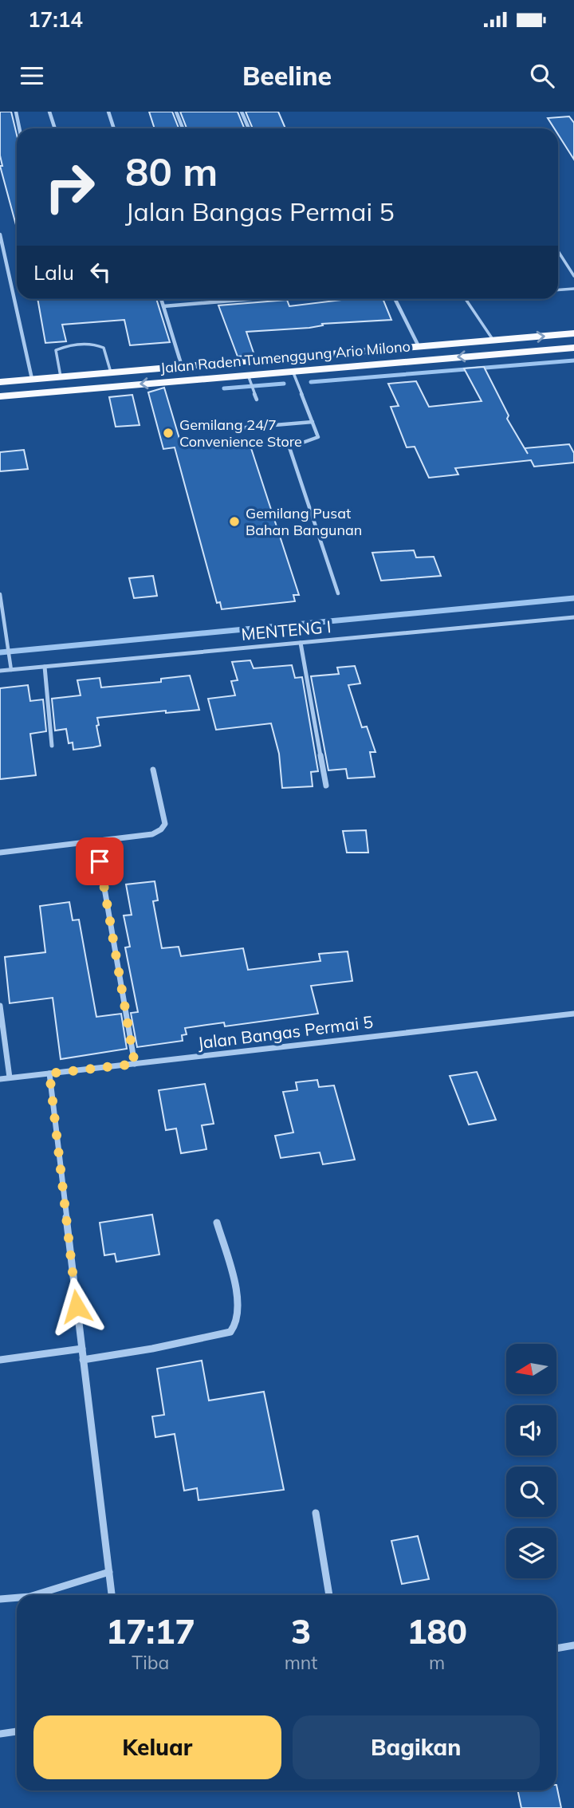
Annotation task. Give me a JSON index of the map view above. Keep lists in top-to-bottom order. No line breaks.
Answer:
{"streets":{"highway":["Jalan Raden Tumenggung Ario Milono"],"street":["MENTENG I","Jalan Bangas Permai 5"]},"places":["Gemilang 24/7 Convenience Store","Gemilang Pusat Bahan Bangunan"],"north":"left","page":{"status":"17:14","header":"Beeline","turn":["80 m","Jalan Bangas Permai 5"],"then":"Lalu","eta":["17:17","Tiba","3","mnt","180","m"],"buttons":["Keluar","Bagikan"]}}
